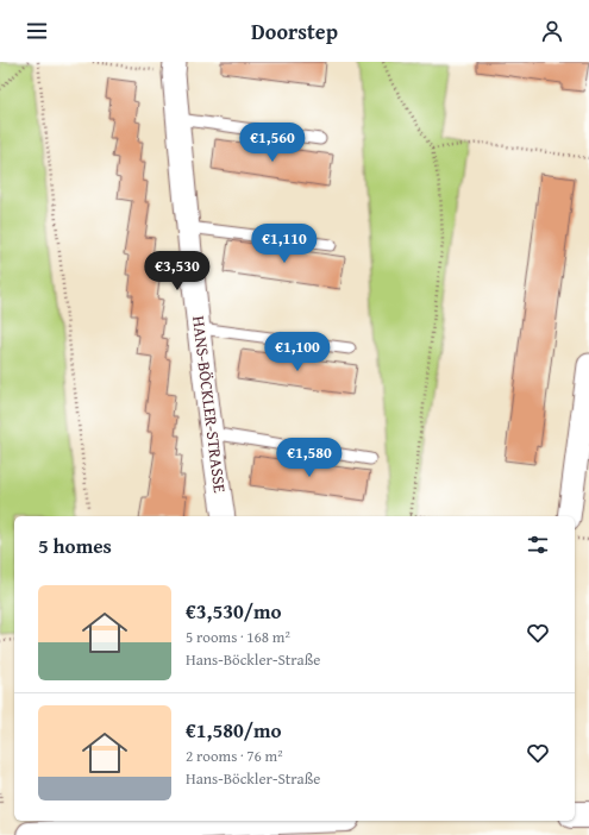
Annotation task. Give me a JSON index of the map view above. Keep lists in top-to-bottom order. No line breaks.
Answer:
{"streets":{"street":["HANS-BÖCKLER-STRASSE"]},"page":{"header":"Doorstep","price":["€1,560","€1,110","€3,530","€1,100","€1,580"],"heading":"5 homes","list":[{"name":"€3,530/mo","note":"5 rooms · 168 m² · Hans-Böckler-Straße"},{"name":"€1,580/mo","note":"2 rooms · 76 m² · Hans-Böckler-Straße"}]}}
